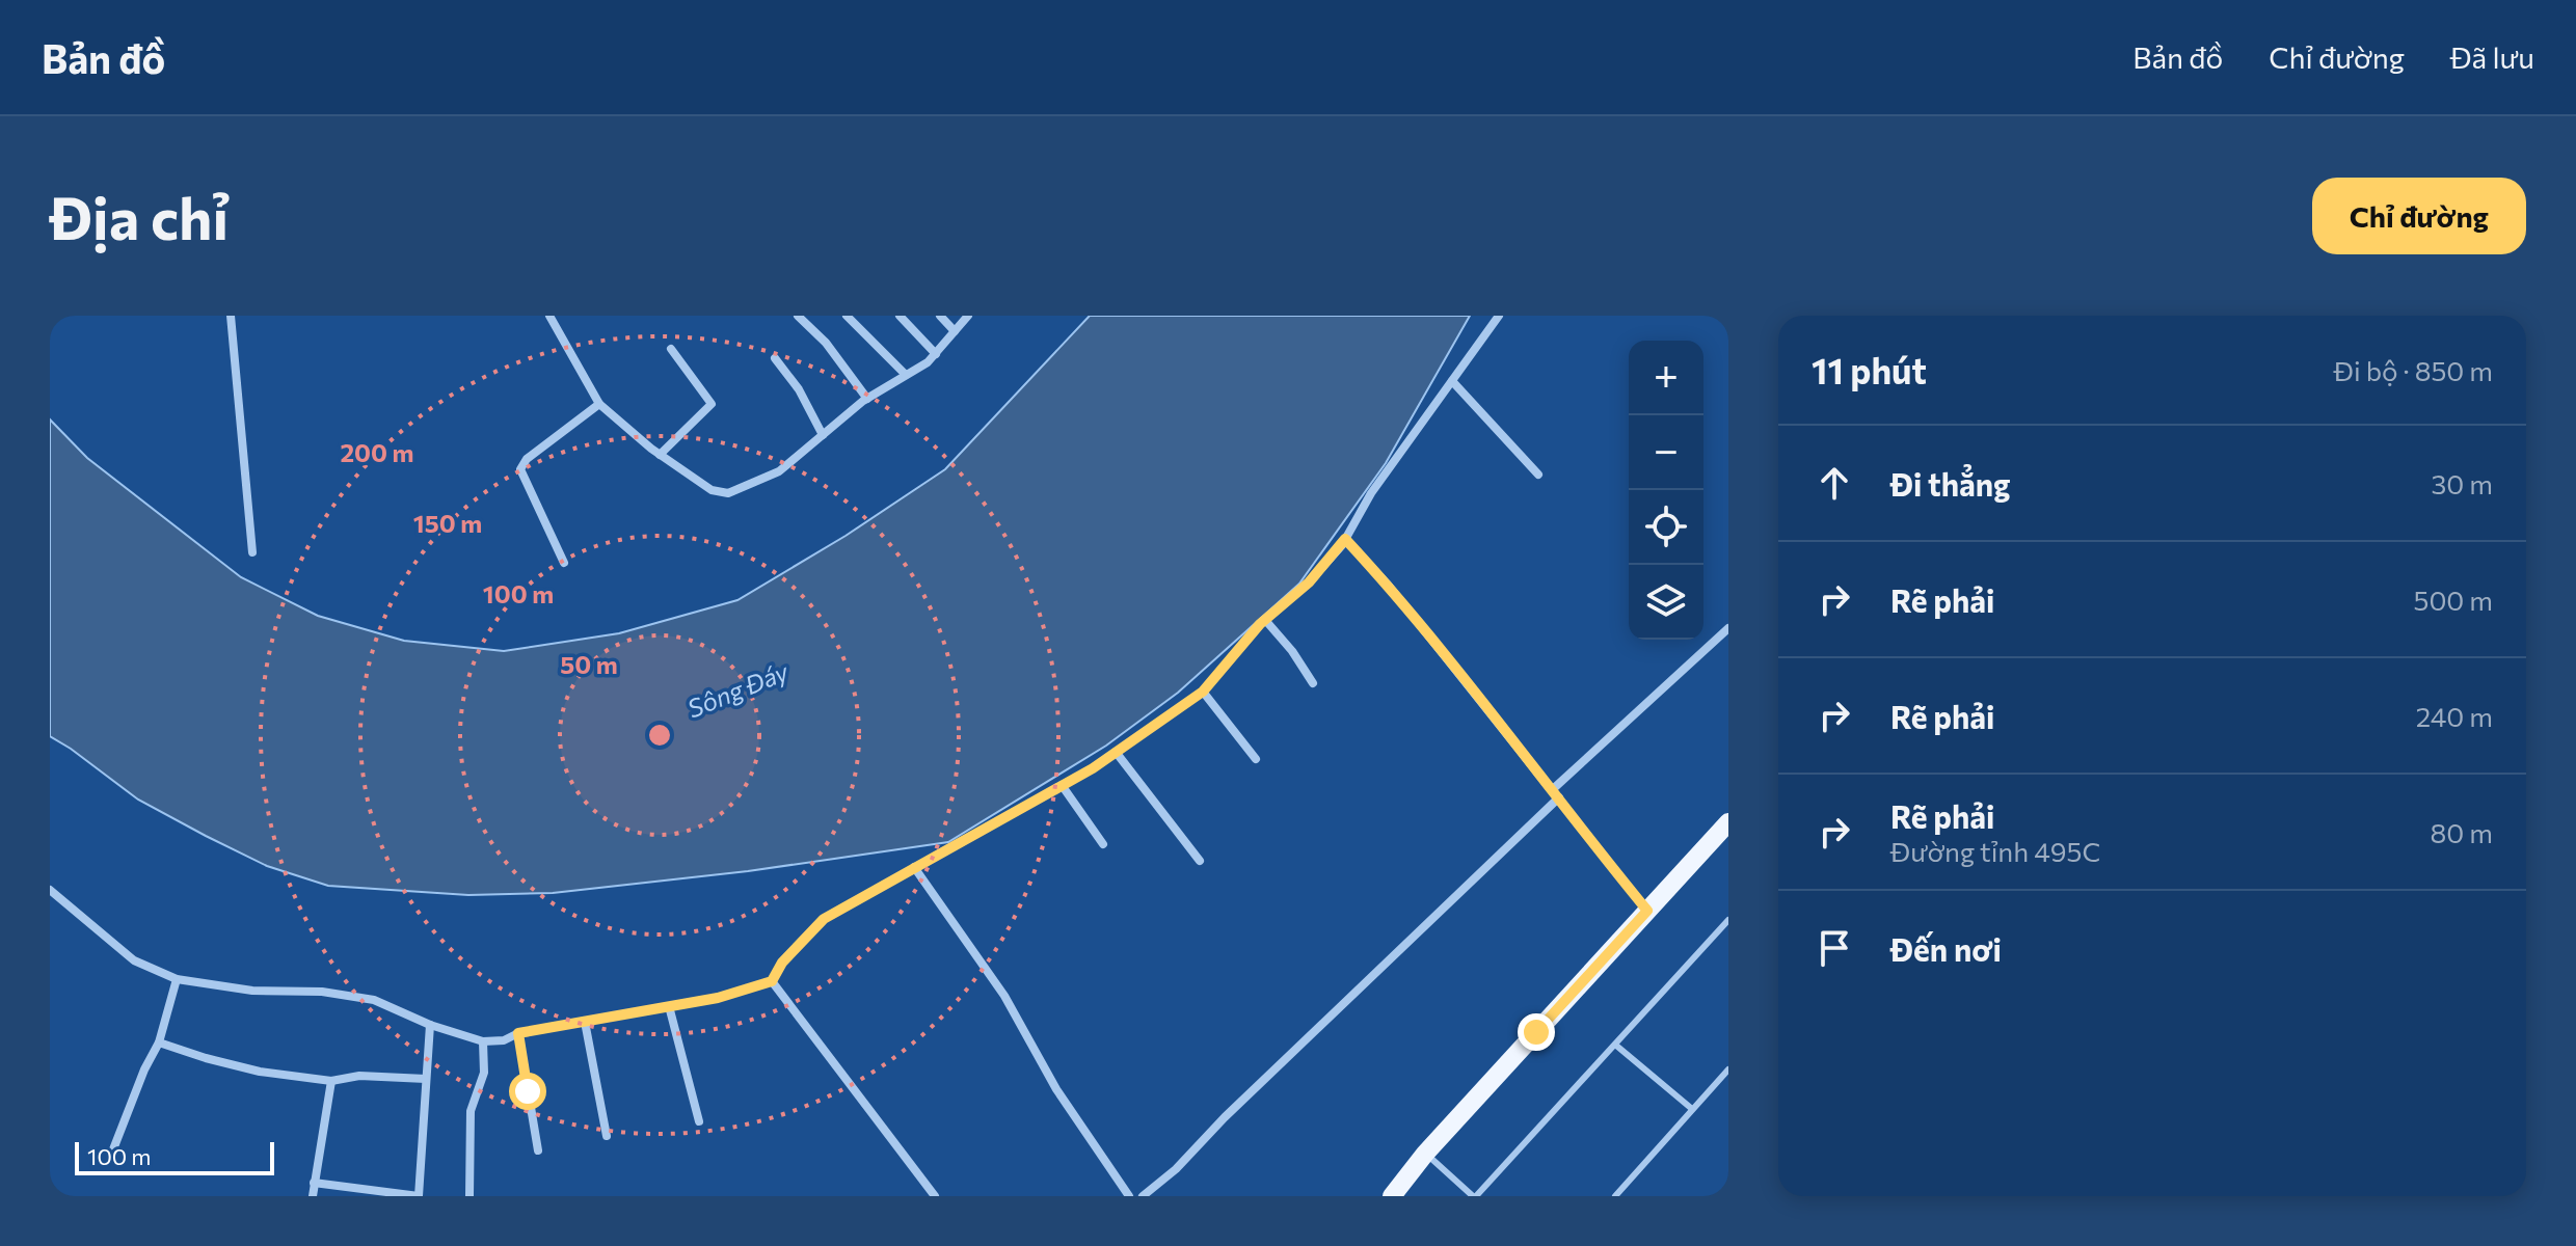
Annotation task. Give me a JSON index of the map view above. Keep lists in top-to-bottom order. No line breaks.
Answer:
{"water":["Sông Đáy"],"scale_bar":"100 m","page":{"header":"Bản đồ","nav":["Bản đồ","Chỉ đường","Đã lưu"],"buttons":"Chỉ đường","title":"Địa chỉ","heading":["11 phút","Đi bộ · 850 m"],"map_buttons":["+","−"],"list":[["Đi thẳng","30 m"],["Rẽ phải","500 m"],["Rẽ phải","240 m"],["Rẽ phải","Đường tỉnh 495C","80 m"],"Đến nơi"],"scale":"100 m"},"rings":["200 m","150 m","100 m","50 m"]}
